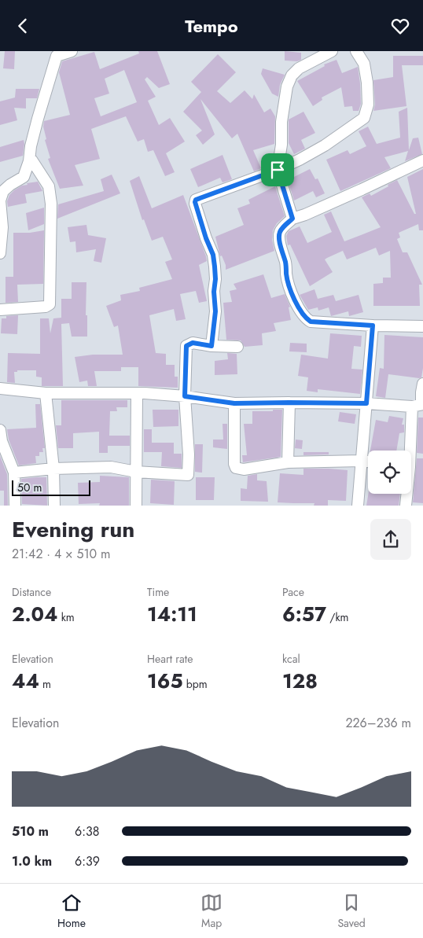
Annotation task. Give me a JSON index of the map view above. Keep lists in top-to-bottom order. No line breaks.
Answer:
{"scale_bar":"50 m","page":{"header":"Tempo","scale":"50 m","heading":["Evening run","21:42 · 4 × 510 m"],"stats":[["Distance","2.04 km"],["Time","14:11"],["Pace","6:57 /km"],["Elevation","44 m"],["Heart rate","165 bpm"],["kcal","128"]],"chart":["Elevation","226–236 m"],"list":[{"name":"510 m","note":"6:38"},{"name":"1.0 km","note":"6:39"}],"tabs":["Home","Map","Saved"]}}
